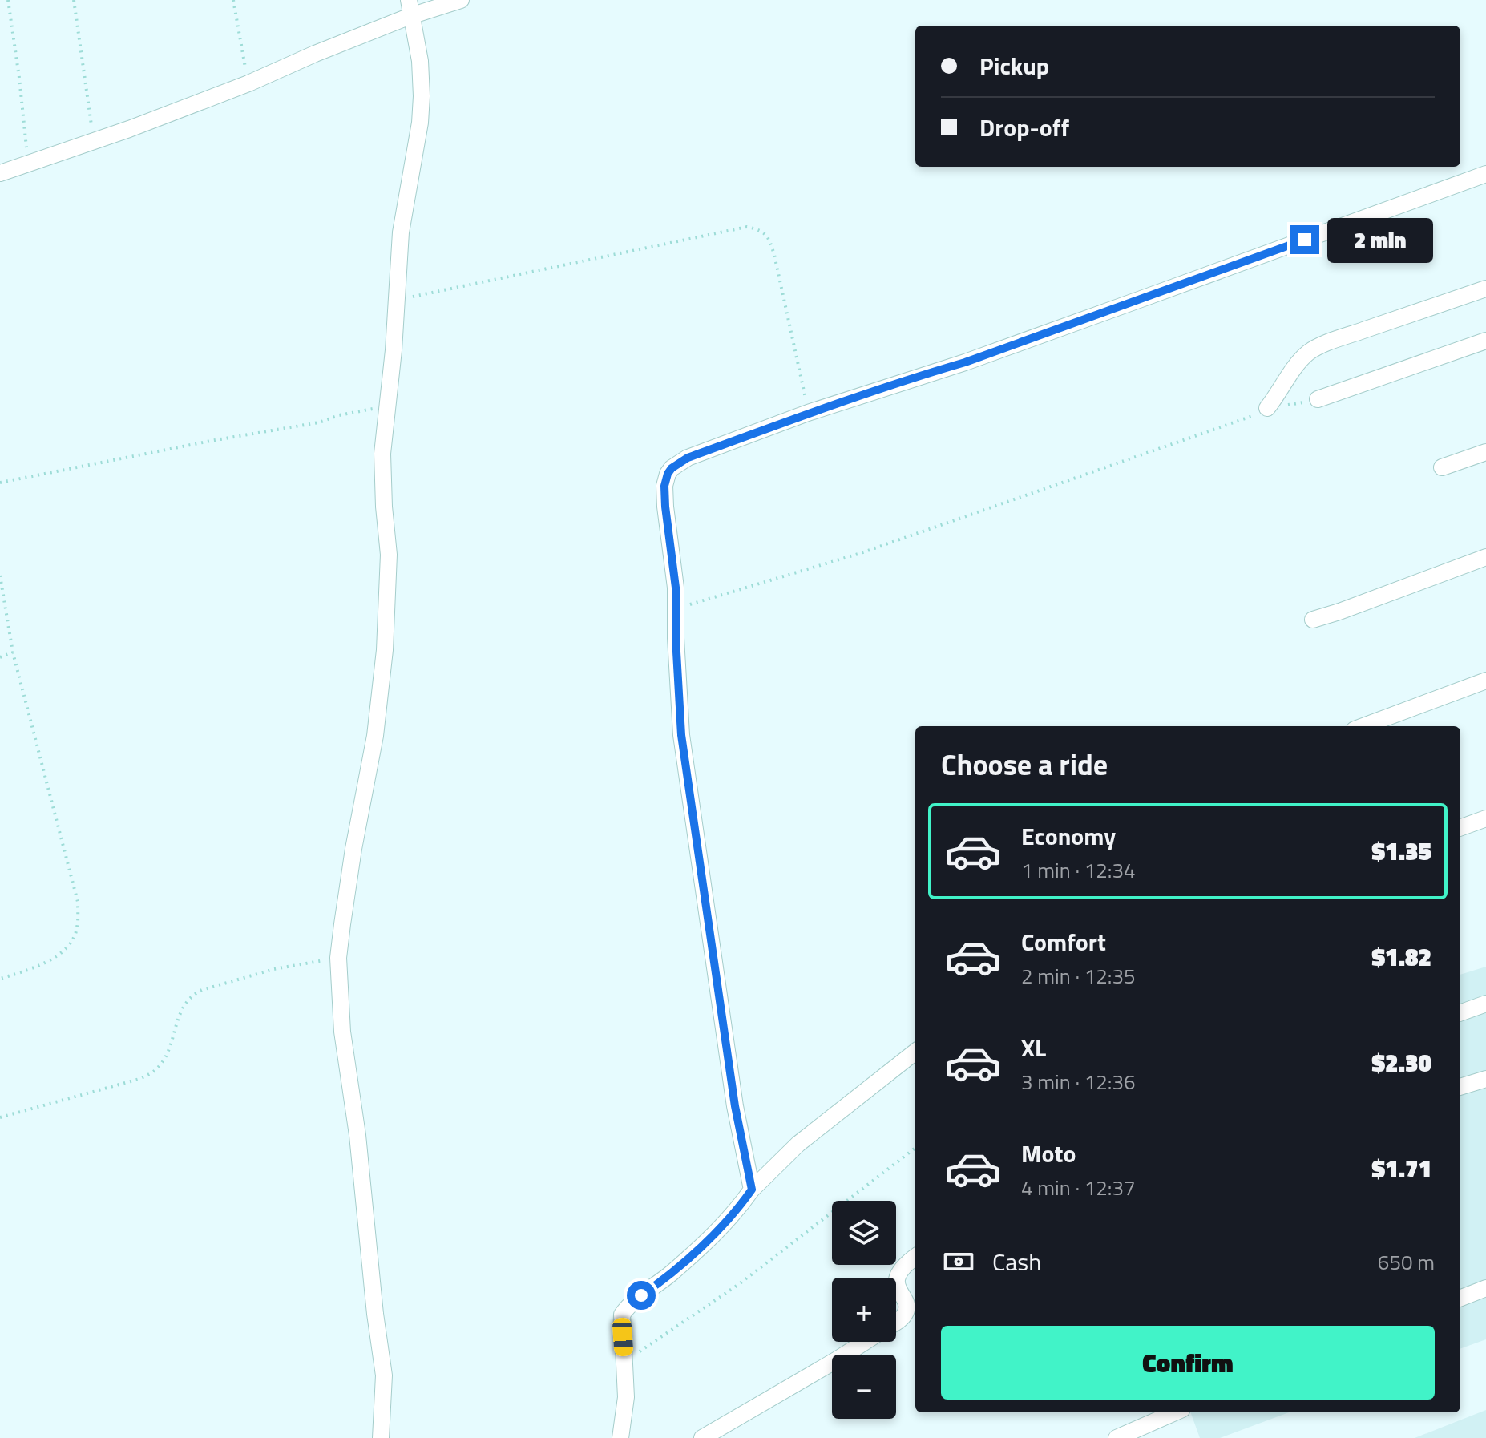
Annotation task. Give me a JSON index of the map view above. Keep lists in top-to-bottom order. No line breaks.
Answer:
{"page":{"banner":["Pickup","Drop-off"],"bubble":"2 min","heading":"Choose a ride","list":[{"name":"Economy","note":"1 min · 12:34","value":"$1.35"},{"name":"Comfort","note":"2 min · 12:35","value":"$1.82"},{"name":"XL","note":"3 min · 12:36","value":"$2.30"},{"name":"Moto","note":"4 min · 12:37","value":"$1.71"}],"map_buttons":["+","−"],"pay":["Cash","650 m"],"buttons":"Confirm"}}
